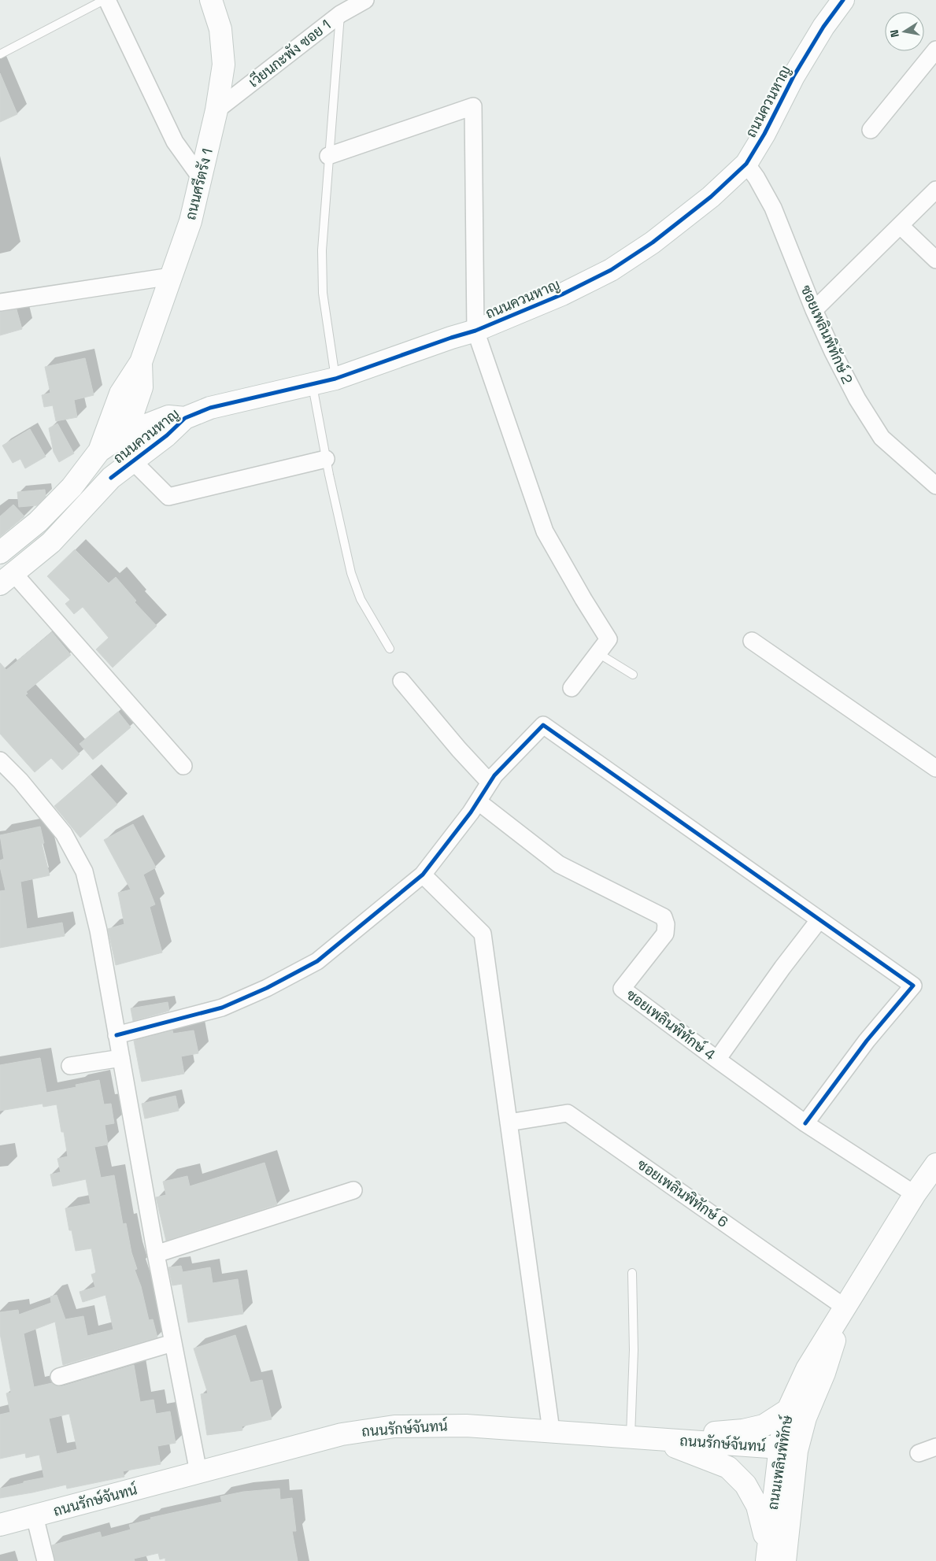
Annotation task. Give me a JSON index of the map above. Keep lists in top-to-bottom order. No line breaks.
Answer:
{"streets":{"main road":["ถนนควนหาญ","ถนนศรีตรัง 1","ถนนรักษ์จันทน์","ถนนเพลินพิทักษ์"],"street":["เวียนกะพัง ซอย 1","ซอยเพลินพิทักษ์ 2","ซอยเพลินพิทักษ์ 4","ซอยเพลินพิทักษ์ 6"]},"crossings":[["เวียนกะพัง ซอย 1","ถนนศรีตรัง 1"],["ถนนควนหาญ","ถนนศรีตรัง 1"],["ถนนควนหาญ","ซอยเพลินพิทักษ์ 2"],["ซอยเพลินพิทักษ์ 4","ถนนเพลินพิทักษ์"],["ซอยเพลินพิทักษ์ 6","ถนนเพลินพิทักษ์"],["ถนนรักษ์จันทน์","ถนนเพลินพิทักษ์"]],"north":"left"}
